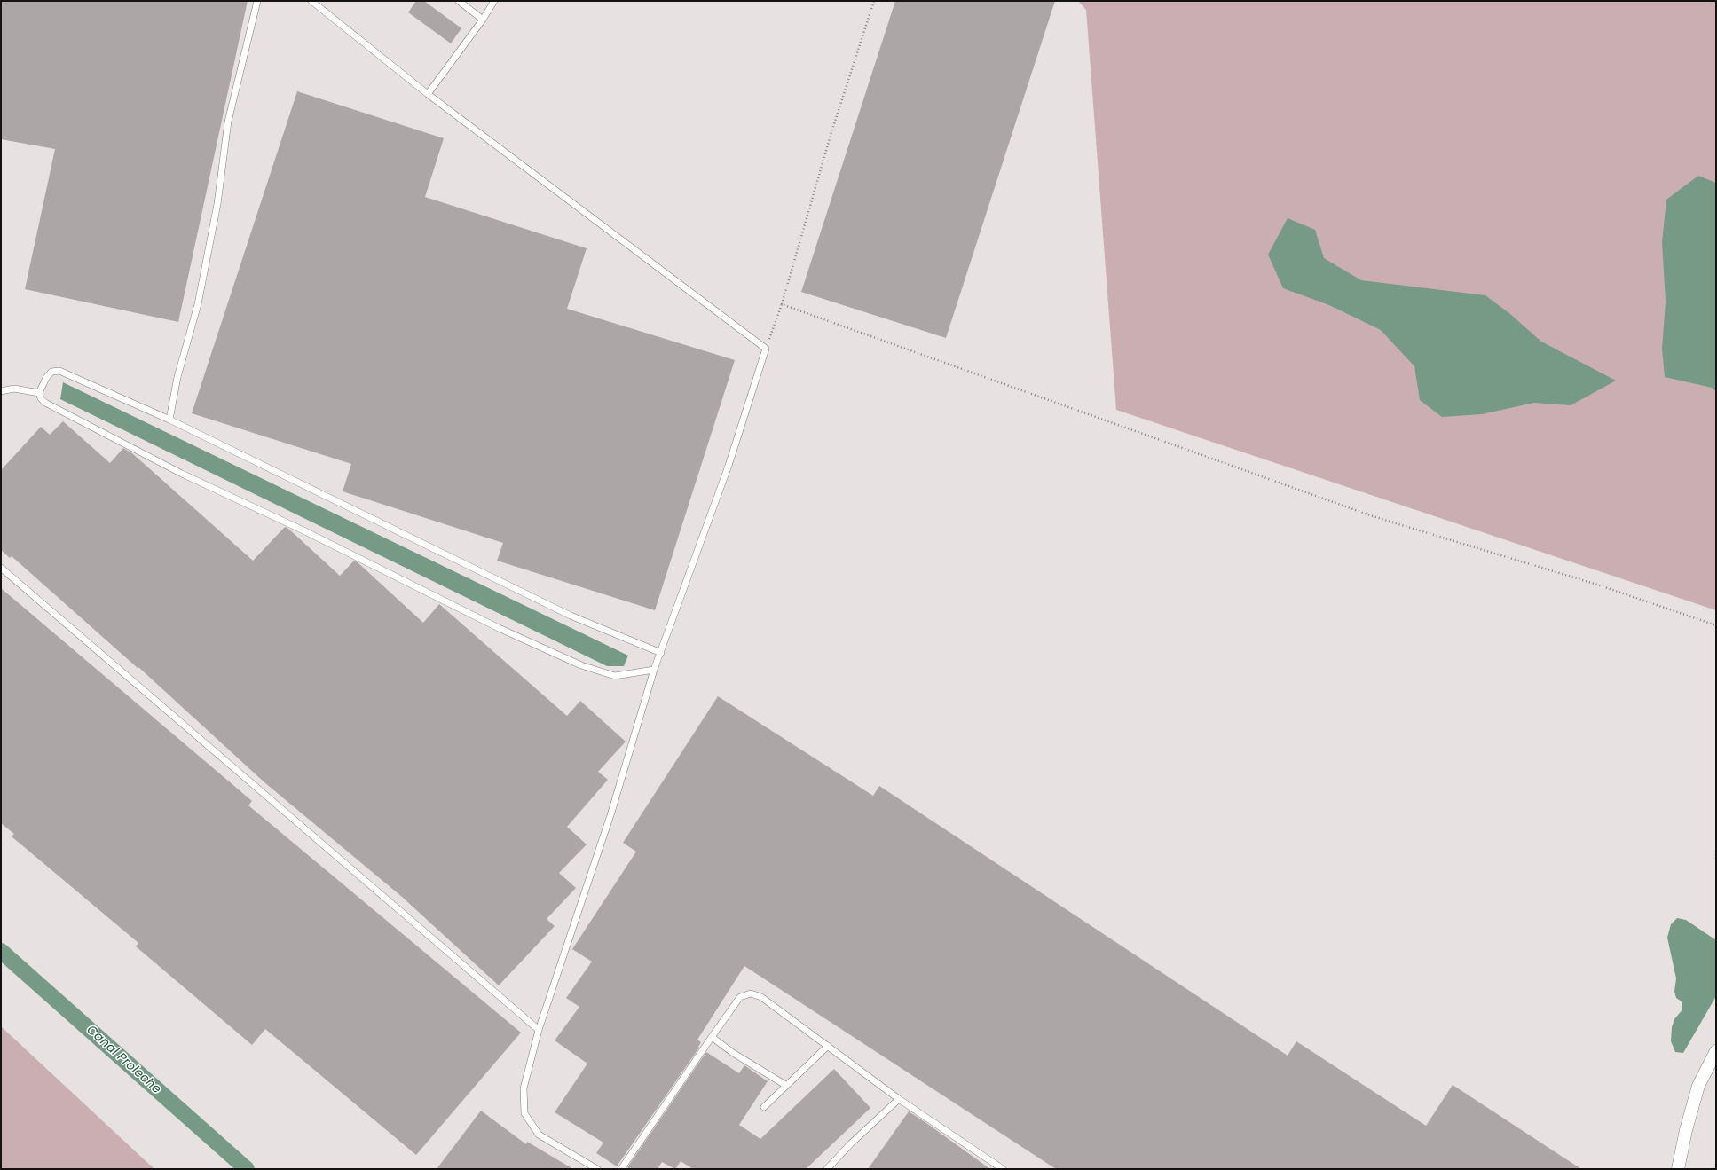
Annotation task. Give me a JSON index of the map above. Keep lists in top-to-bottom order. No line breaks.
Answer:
{"water":["Canal Proleche"]}
